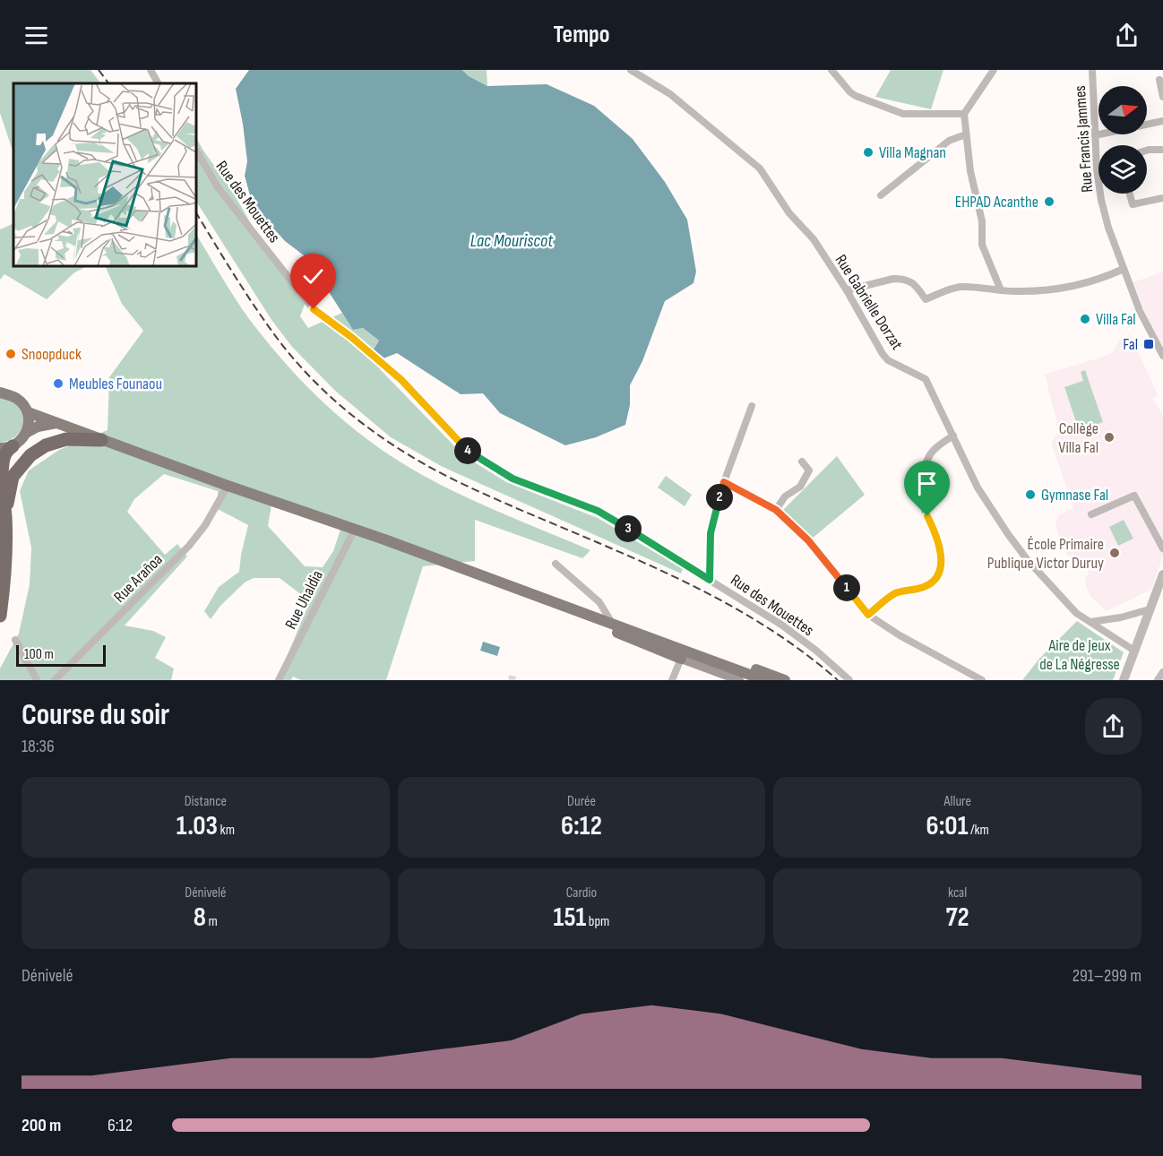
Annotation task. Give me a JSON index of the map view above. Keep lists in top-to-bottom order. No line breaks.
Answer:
{"streets":{"street":["Rue Francis Jammes","Rue des Mouettes","Rue Gabrielle Dorzat","Rue Arañoa","Rue Uhaldia"]},"water":["Lac Mouriscot"],"parks":["Aire de Jeux de La Négresse"],"places":{"other":["Villa Magnan","EHPAD Acanthe","Villa Fal","Snoopduck","Meubles Founaou","Collège Villa Fal","Gymnase Fal","École Primaire Publique Victor Duruy"],"transit":["Fal"]},"scale_bar":"100 m","north":"right","page":{"header":"Tempo","pins":["4","2","3","1"],"scale":"100 m","heading":["Course du soir","18:36"],"stats":[["Distance","1.03 km"],["Durée","6:12"],["Allure","6:01 /km"],["Dénivelé","8 m"],["Cardio","151 bpm"],["kcal","72"]],"chart":["Dénivelé","291–299 m"],"list":[{"name":"200 m","note":"6:12"}]}}
